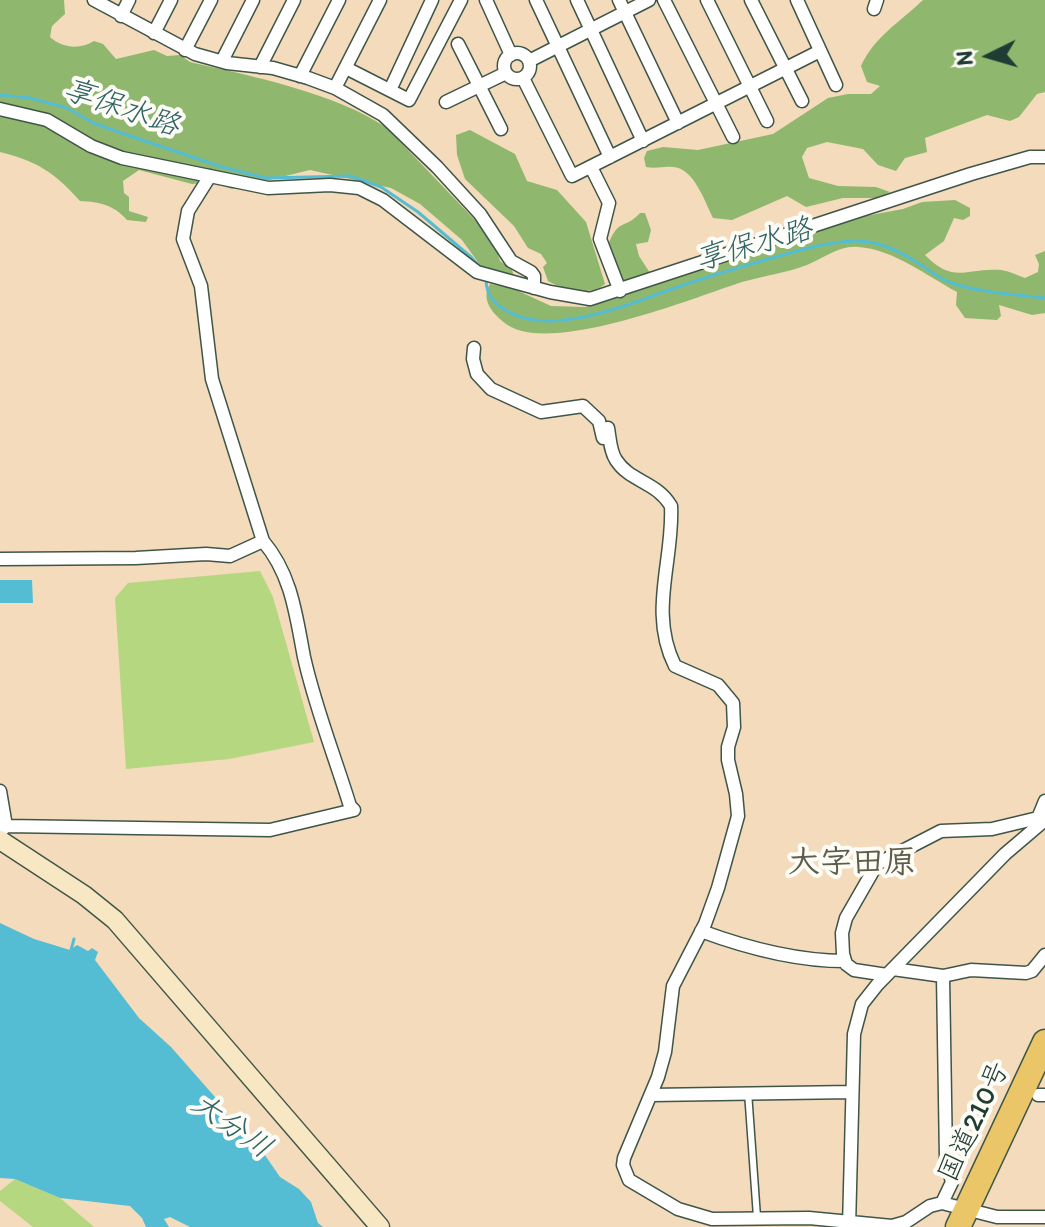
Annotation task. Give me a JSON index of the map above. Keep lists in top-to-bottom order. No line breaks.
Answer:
{"streets":{"highway":["国道210号"]},"districts":["大字田原"],"water":["享保水路","大分川"],"north":"left"}
